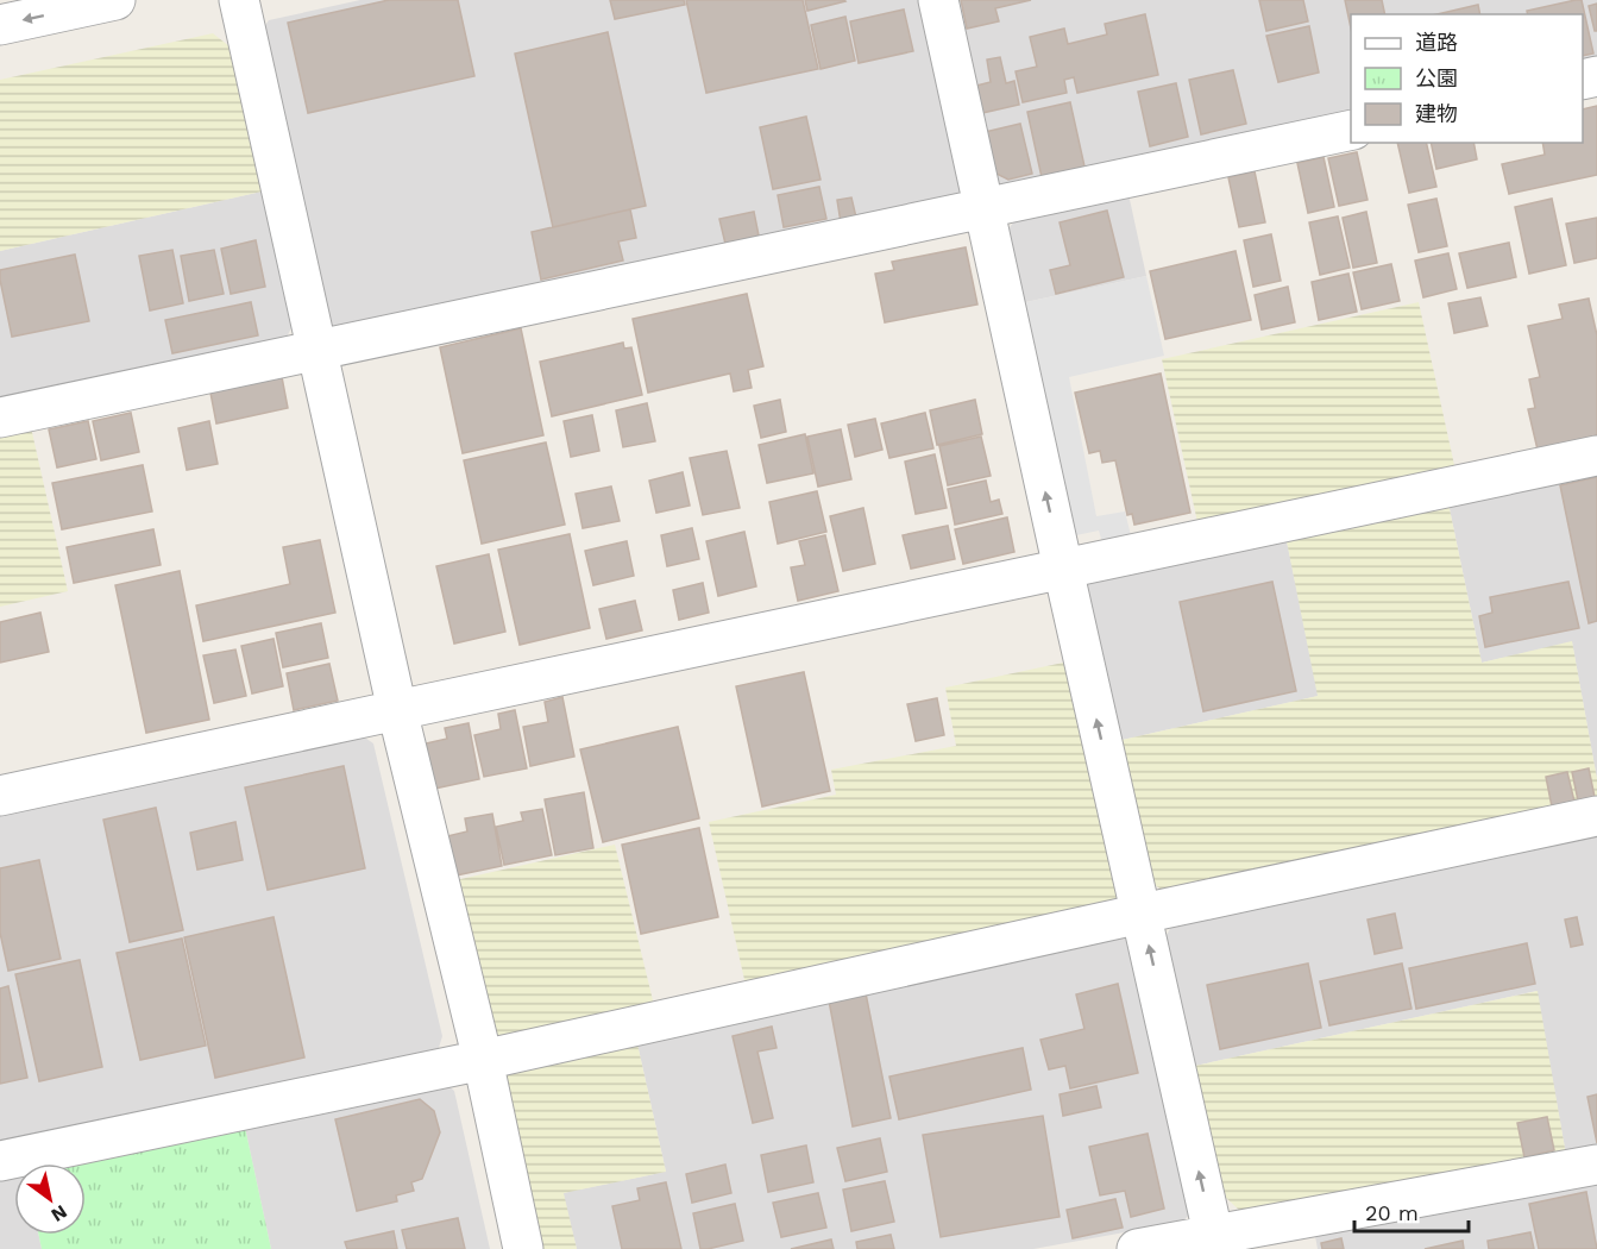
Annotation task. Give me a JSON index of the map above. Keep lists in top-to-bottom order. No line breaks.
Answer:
{"legend":["道路","公園","建物"],"scale_bar":"20 m","north":"bottom right"}
